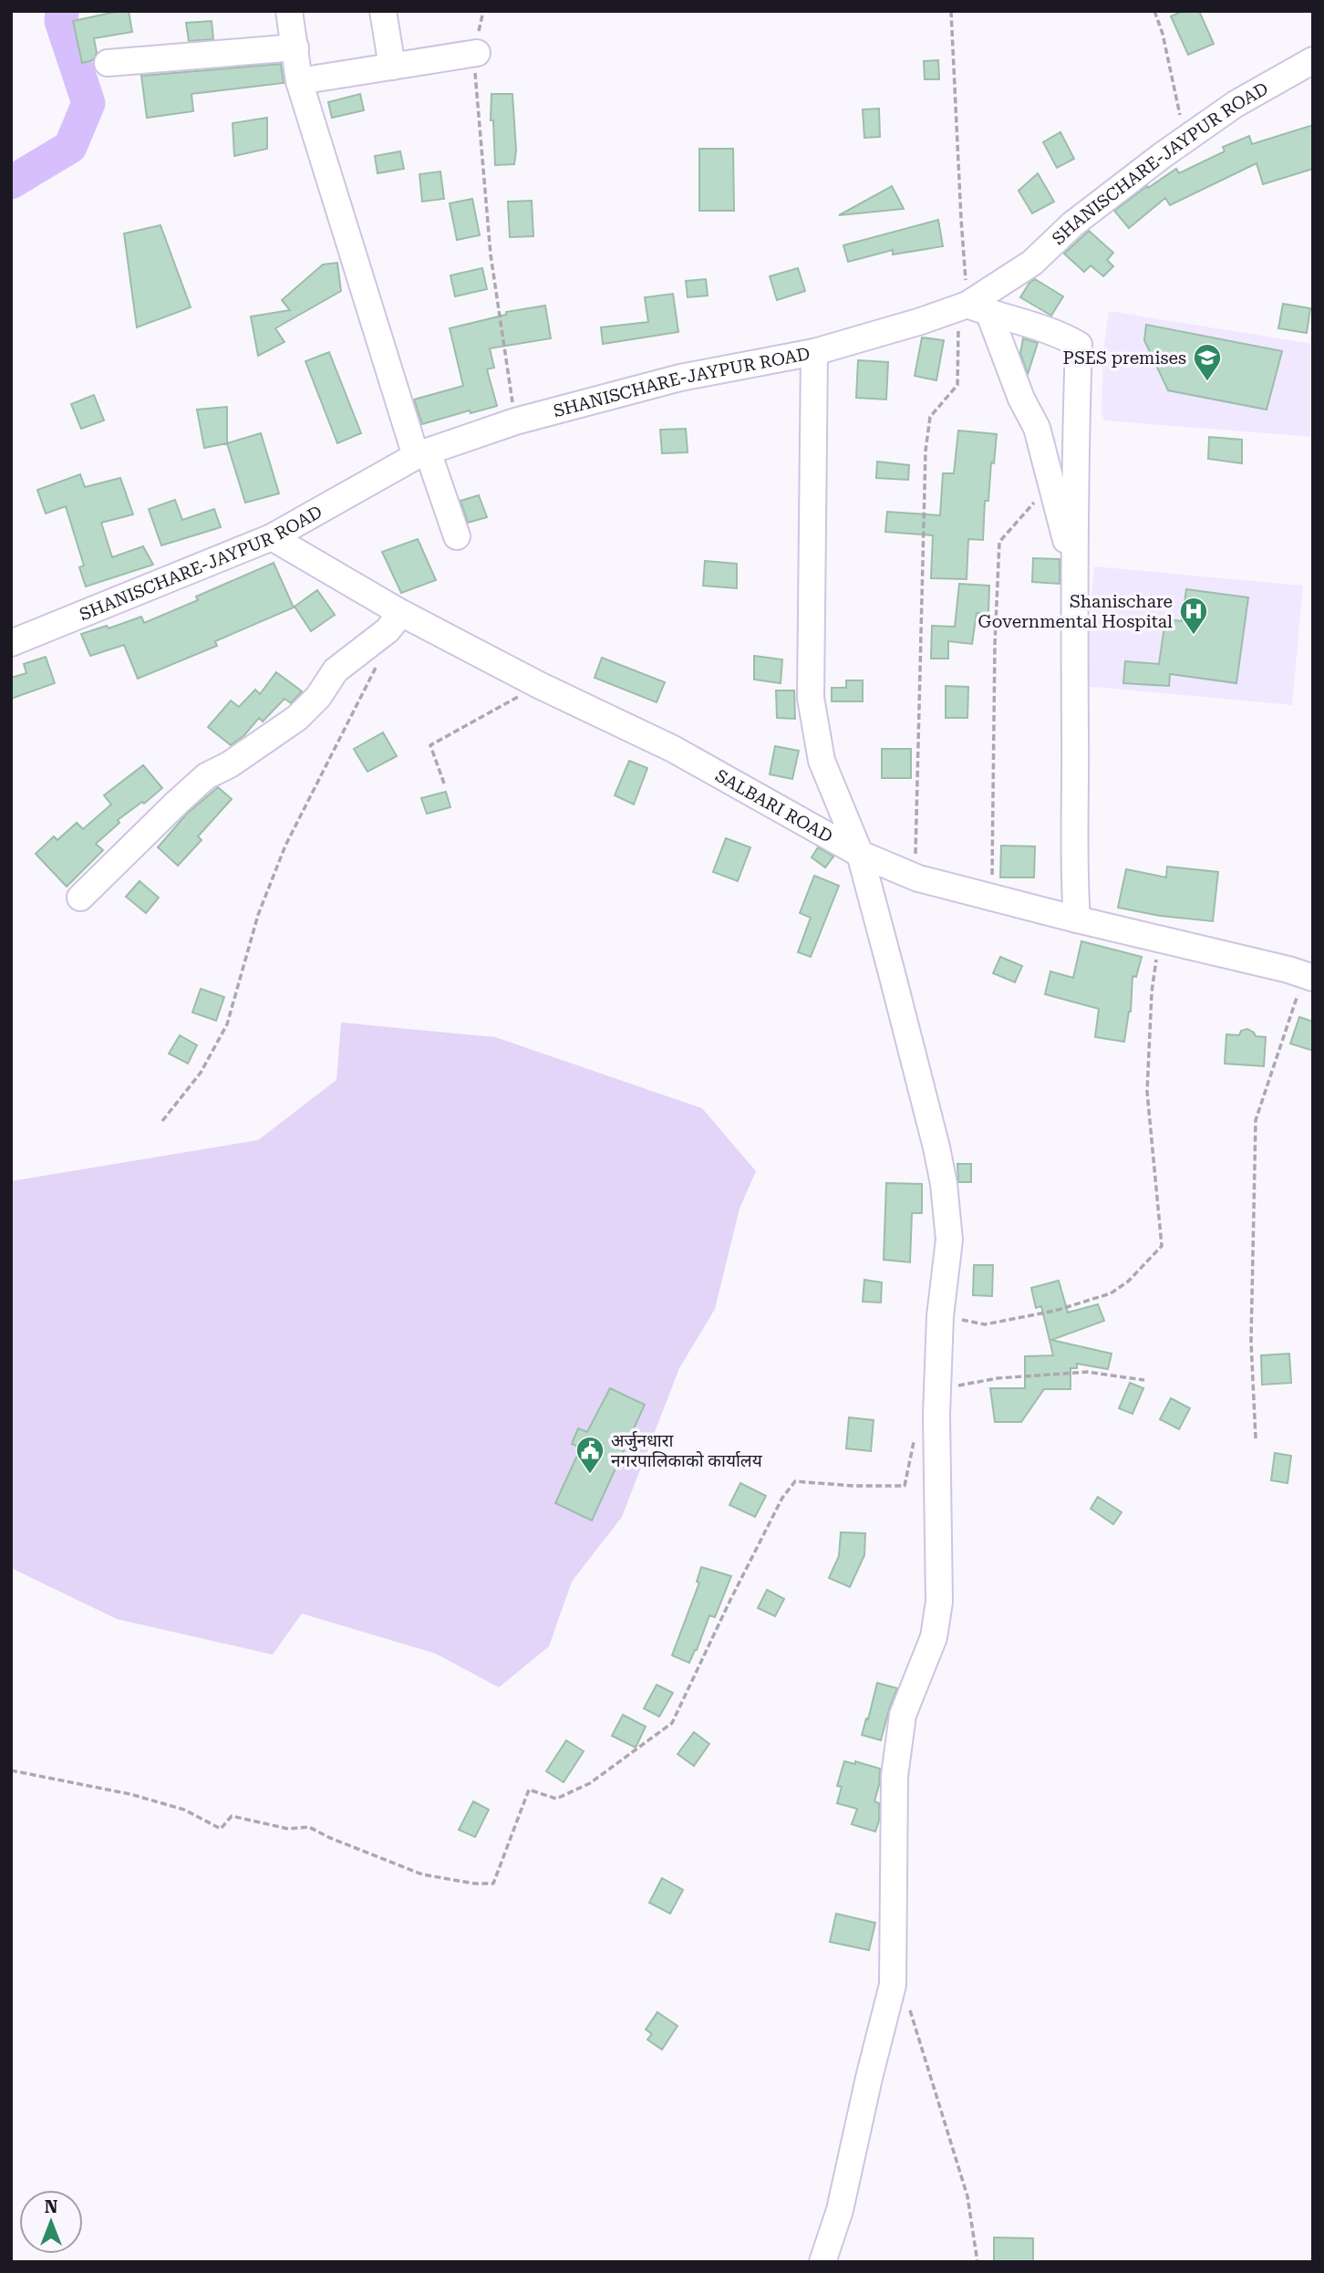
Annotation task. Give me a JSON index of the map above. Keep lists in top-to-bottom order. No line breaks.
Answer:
{"streets":{"street":["SHANISCHARE-JAYPUR ROAD","SALBARI ROAD"]},"crossings":[["SHANISCHARE-JAYPUR ROAD","SALBARI ROAD"]],"places":{"school or university":["PSES premises"],"hospital":["Shanischare Governmental Hospital"],"public building":["अर्जुनधारा नगरपालिकाको कार्यालय"]},"north":"top"}
